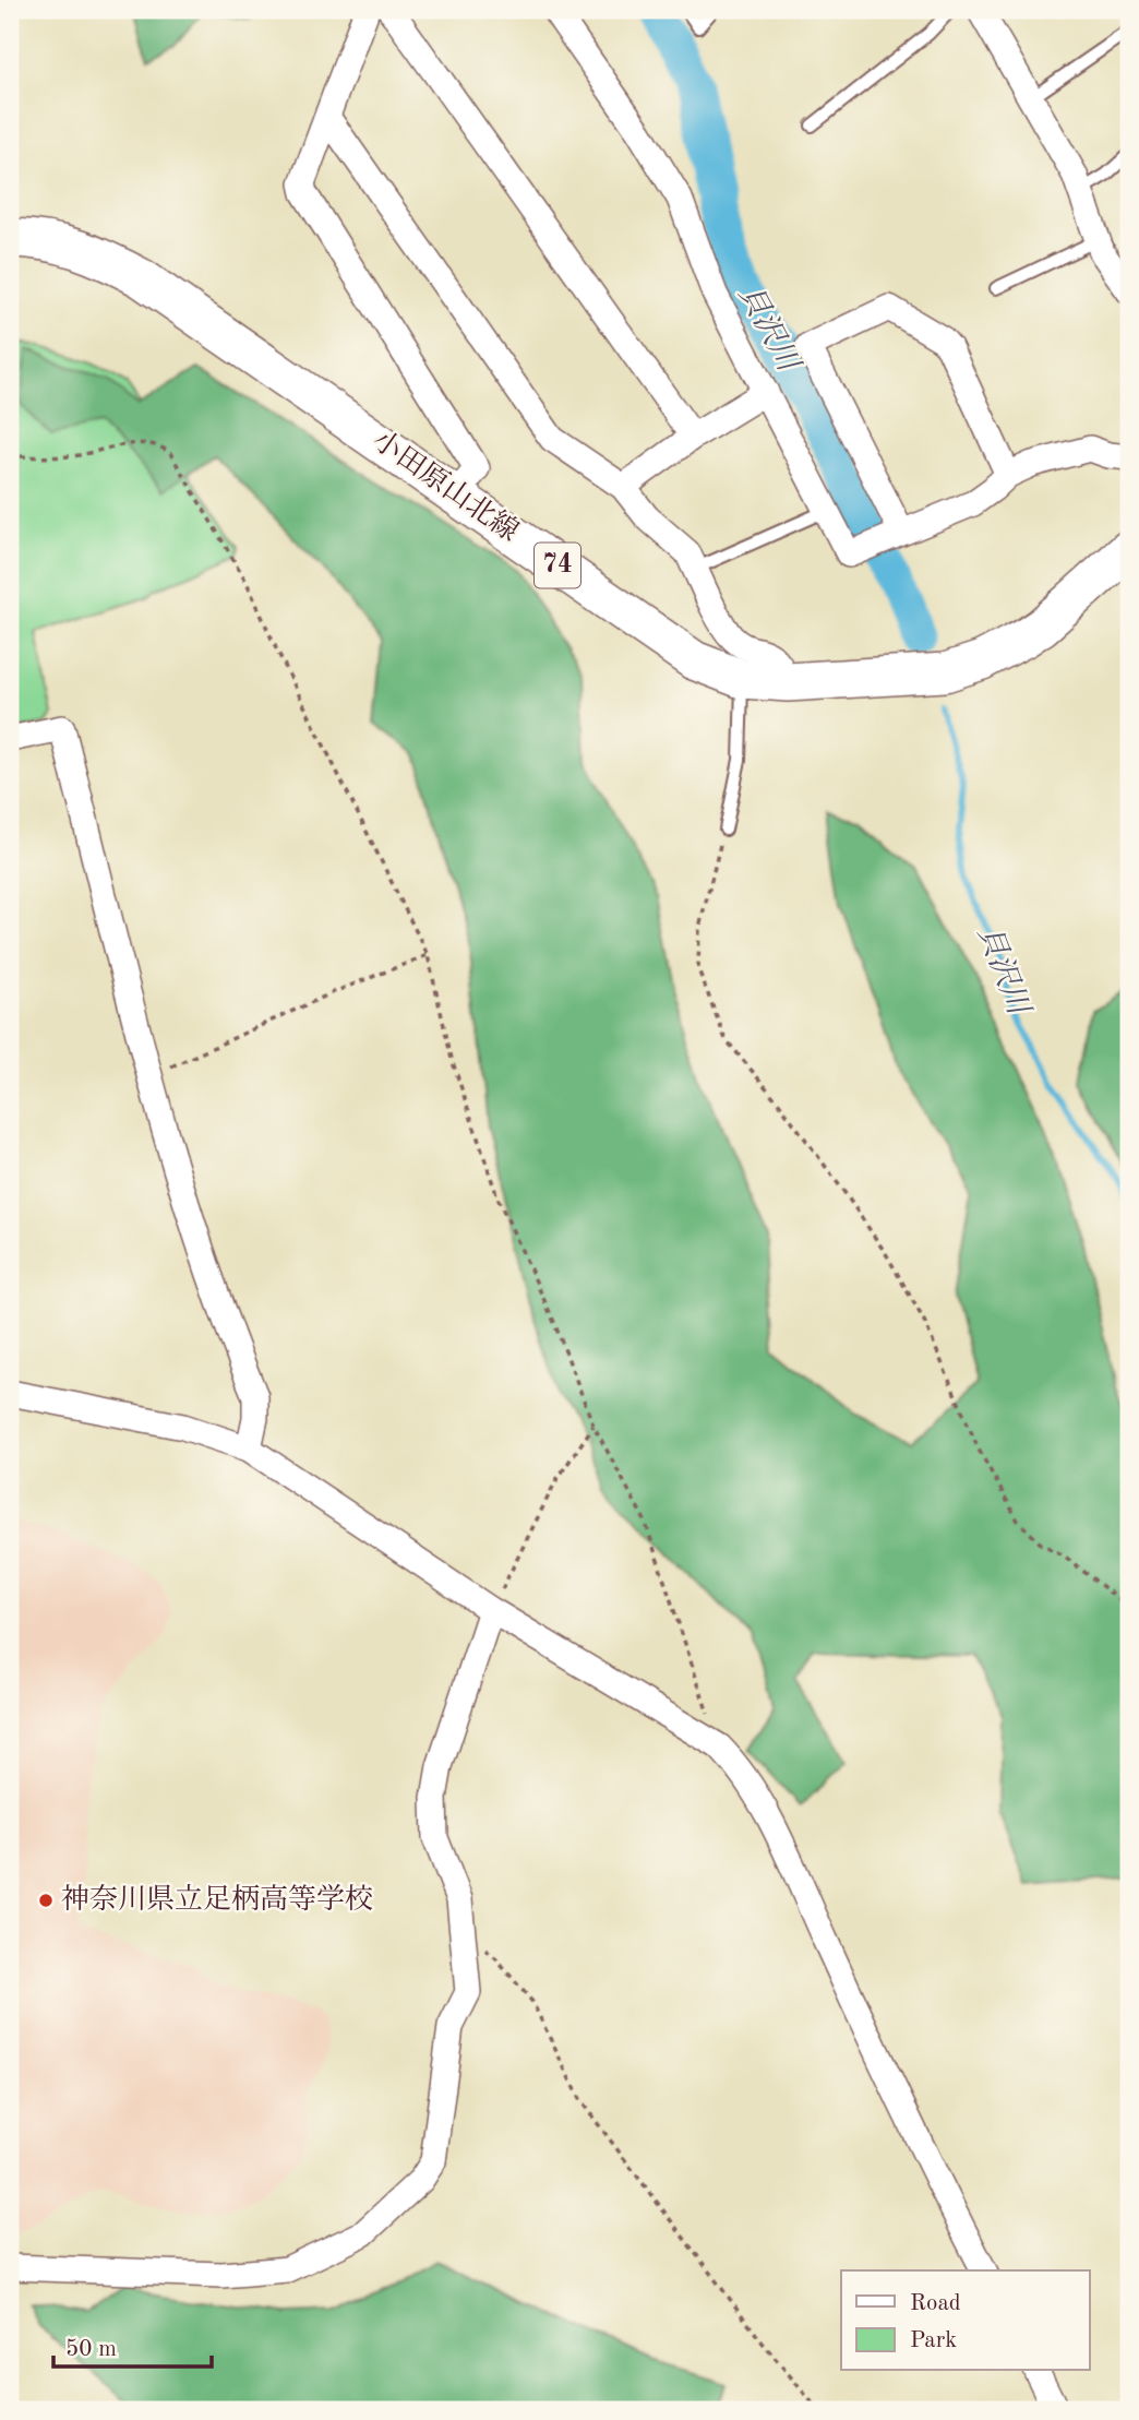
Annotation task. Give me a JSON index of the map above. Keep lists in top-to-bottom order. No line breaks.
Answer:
{"streets":{"main road":["小田原山北線","74"]},"water":["貝沢川"],"places":["神奈川県立足柄高等学校"],"legend":["Road","Park"],"scale_bar":"50 m"}
